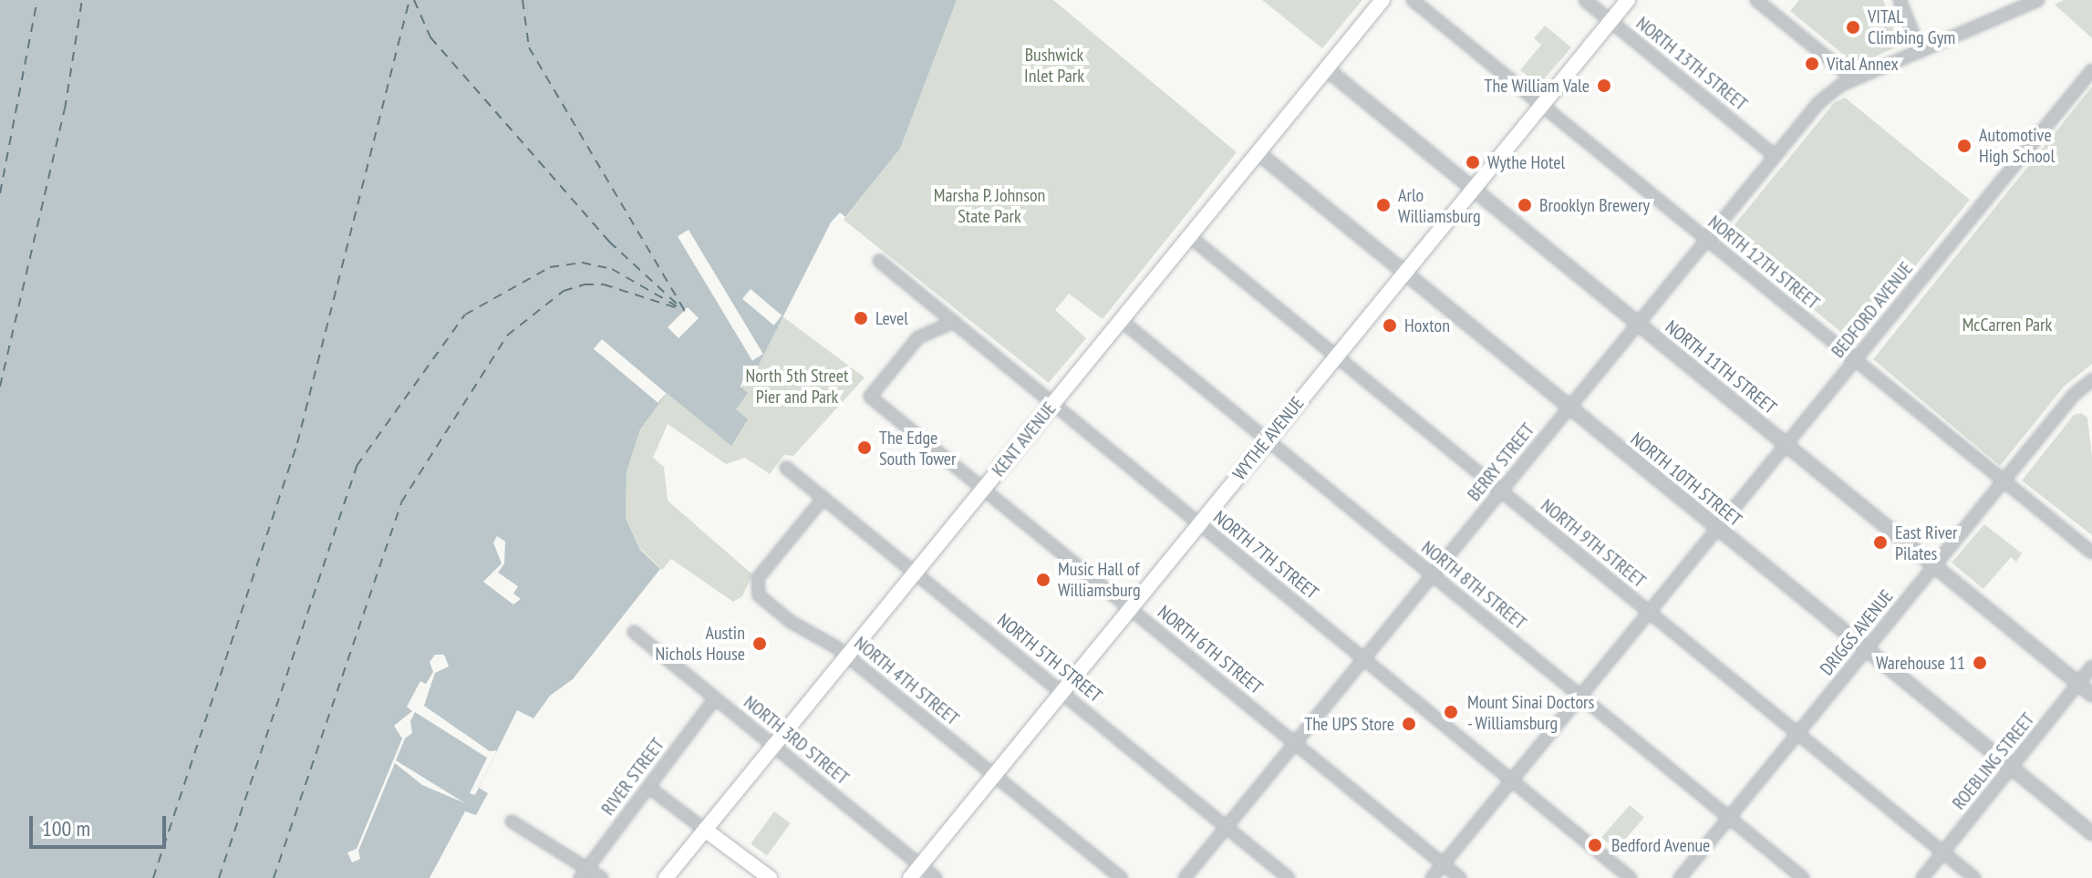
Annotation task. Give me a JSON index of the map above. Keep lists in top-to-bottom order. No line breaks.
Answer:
{"streets":{"main road":["WYTHE AVENUE","KENT AVENUE"],"street":["NORTH 13TH STREET","NORTH 12TH STREET","BEDFORD AVENUE","NORTH 11TH STREET","BERRY STREET","NORTH 10TH STREET","NORTH 9TH STREET","NORTH 7TH STREET","NORTH 8TH STREET","DRIGGS AVENUE","NORTH 6TH STREET","NORTH 5TH STREET","NORTH 4TH STREET","NORTH 3RD STREET","ROEBLING STREET","RIVER STREET"]},"crossings":[["NORTH 13TH STREET","WYTHE AVENUE"],["NORTH 13TH STREET","BERRY STREET"],["NORTH 12TH STREET","BEDFORD AVENUE"],["NORTH 12TH STREET","WYTHE AVENUE"],["NORTH 12TH STREET","BERRY STREET"],["NORTH 12TH STREET","DRIGGS AVENUE"],["BEDFORD AVENUE","NORTH 11TH STREET"],["BEDFORD AVENUE","NORTH 10TH STREET"],["BEDFORD AVENUE","NORTH 9TH STREET"],["BEDFORD AVENUE","NORTH 7TH STREET"],["BEDFORD AVENUE","NORTH 8TH STREET"],["BEDFORD AVENUE","NORTH 6TH STREET"],["NORTH 11TH STREET","WYTHE AVENUE"],["NORTH 11TH STREET","KENT AVENUE"],["NORTH 11TH STREET","BERRY STREET"],["NORTH 11TH STREET","DRIGGS AVENUE"],["NORTH 11TH STREET","ROEBLING STREET"],["WYTHE AVENUE","NORTH 10TH STREET"],["WYTHE AVENUE","NORTH 9TH STREET"],["WYTHE AVENUE","NORTH 7TH STREET"],["WYTHE AVENUE","NORTH 8TH STREET"],["WYTHE AVENUE","NORTH 6TH STREET"],["WYTHE AVENUE","NORTH 5TH STREET"],["WYTHE AVENUE","NORTH 4TH STREET"],["WYTHE AVENUE","NORTH 3RD STREET"],["KENT AVENUE","NORTH 10TH STREET"],["KENT AVENUE","NORTH 9TH STREET"],["KENT AVENUE","NORTH 7TH STREET"],["KENT AVENUE","NORTH 8TH STREET"],["KENT AVENUE","NORTH 6TH STREET"],["KENT AVENUE","NORTH 5TH STREET"],["KENT AVENUE","NORTH 4TH STREET"],["KENT AVENUE","NORTH 3RD STREET"],["BERRY STREET","NORTH 10TH STREET"],["BERRY STREET","NORTH 9TH STREET"],["BERRY STREET","NORTH 7TH STREET"],["BERRY STREET","NORTH 8TH STREET"],["BERRY STREET","NORTH 6TH STREET"],["BERRY STREET","NORTH 5TH STREET"],["NORTH 10TH STREET","DRIGGS AVENUE"],["NORTH 10TH STREET","ROEBLING STREET"],["NORTH 9TH STREET","DRIGGS AVENUE"],["NORTH 9TH STREET","ROEBLING STREET"],["NORTH 7TH STREET","NORTH 6TH STREET"],["NORTH 8TH STREET","DRIGGS AVENUE"],["NORTH 5TH STREET","NORTH 4TH STREET"],["NORTH 3RD STREET","RIVER STREET"]],"parks":["Bushwick Inlet Park","Marsha P. Johnson State Park","McCarren Park","North 5th Street Pier and Park"],"places":["VITAL Climbing Gym","Vital Annex","The William Vale","Automotive High School","Wythe Hotel","Arlo Williamsburg","Brooklyn Brewery","Level","Hoxton","The Edge South Tower","East River Pilates","Music Hall of Williamsburg","Austin Nichols House","Warehouse 11","Mount Sinai Doctors - Williamsburg","The UPS Store","Bedford Avenue"],"scale_bar":"100 m"}
